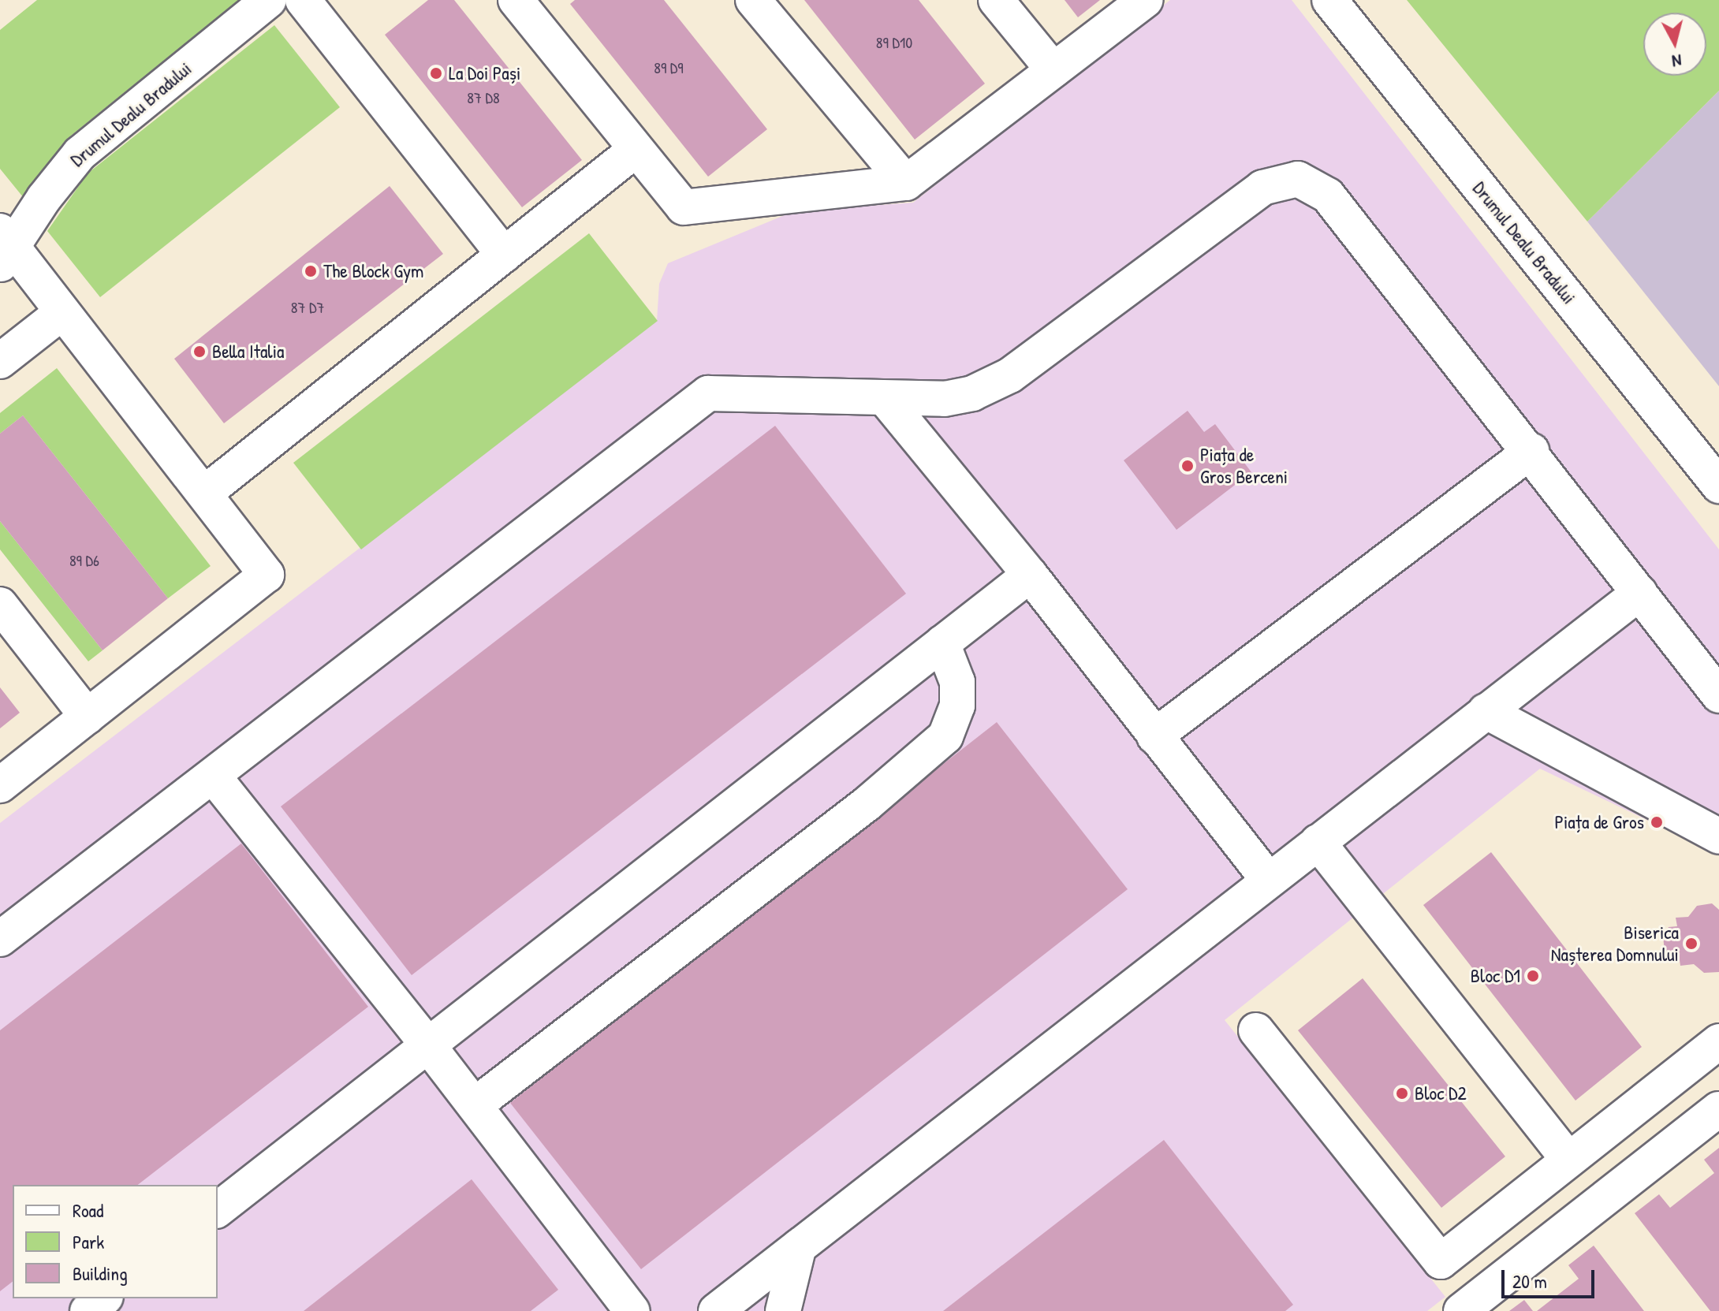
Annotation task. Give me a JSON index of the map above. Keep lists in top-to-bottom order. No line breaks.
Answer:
{"streets":{"street":["Drumul Dealu Bradului"]},"places":["La Doi Pași","The Block Gym","Bella Italia","Piața de Gros Berceni","Piața de Gros","Biserica Nașterea Domnului","Bloc D1","Bloc D2"],"house_numbers":["89 D10","89 D9","87 D8","87 D7","89 D6"],"legend":["Road","Park","Building"],"scale_bar":"20 m","north":"bottom"}
